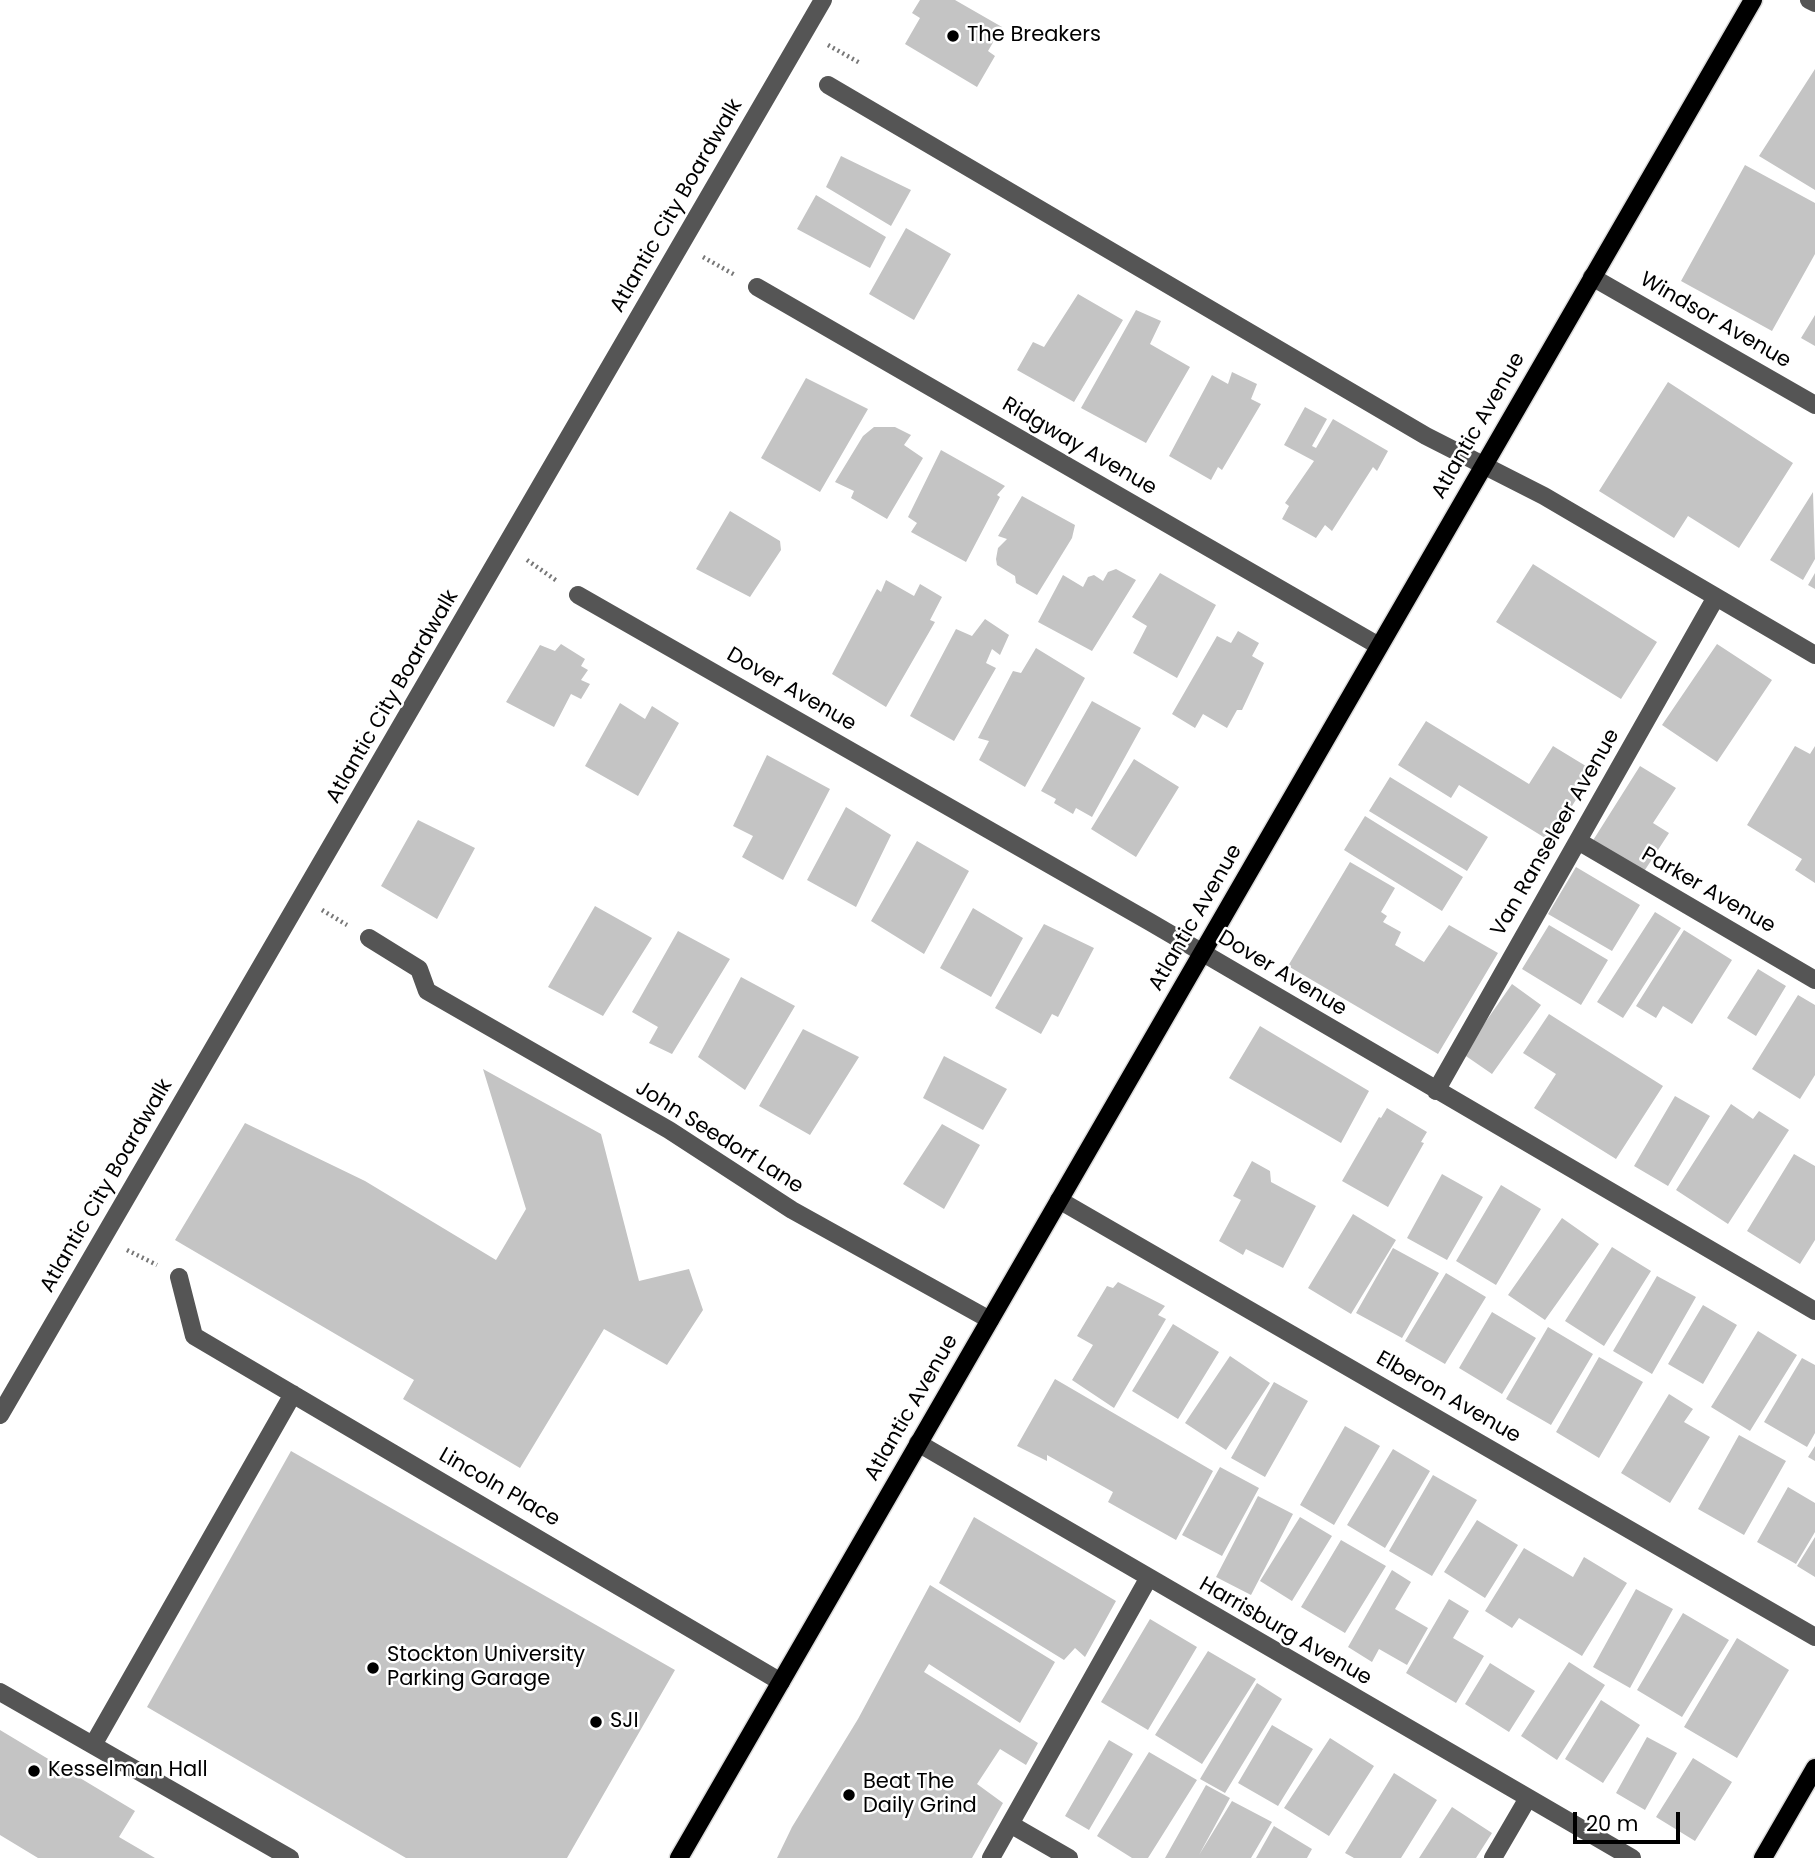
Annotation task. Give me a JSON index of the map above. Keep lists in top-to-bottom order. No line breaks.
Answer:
{"streets":{"main road":["Atlantic Avenue"],"street":["Atlantic City Boardwalk","Windsor Avenue","Ridgway Avenue","Dover Avenue","Van Ranseleer Avenue","Parker Avenue","John Seedorf Lane","Elberon Avenue","Lincoln Place","Harrisburg Avenue"]},"crossings":[["Windsor Avenue","Atlantic Avenue"],["Atlantic Avenue","Ridgway Avenue"],["Atlantic Avenue","Dover Avenue"],["Atlantic Avenue","John Seedorf Lane"],["Atlantic Avenue","Elberon Avenue"],["Atlantic Avenue","Lincoln Place"],["Atlantic Avenue","Harrisburg Avenue"],["Dover Avenue","Van Ranseleer Avenue"],["Van Ranseleer Avenue","Parker Avenue"]],"places":["The Breakers","Stockton University Parking Garage","SJI","Kesselman Hall","Beat The Daily Grind"],"scale_bar":"20 m"}
